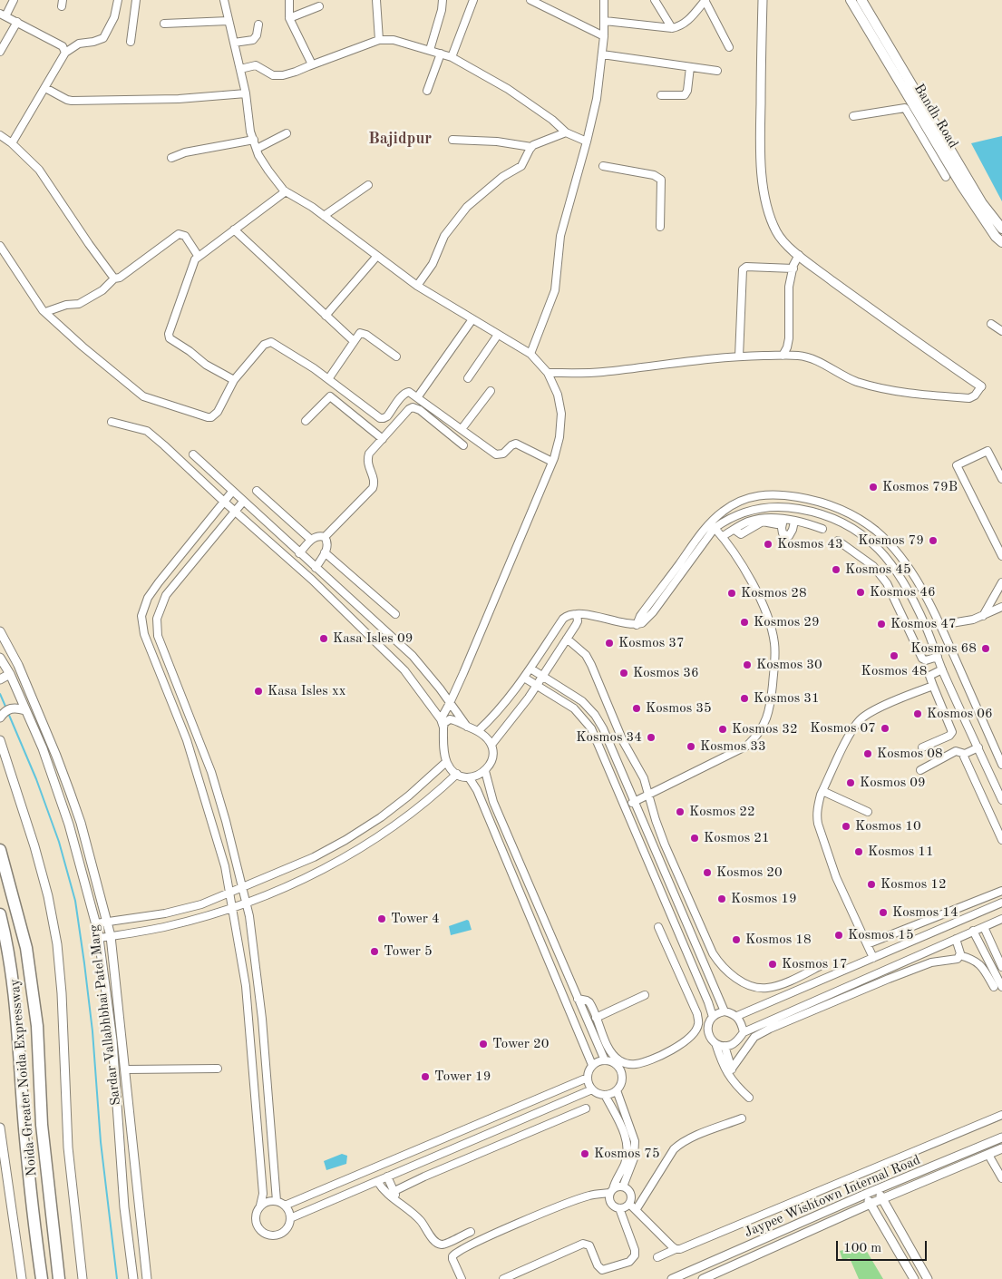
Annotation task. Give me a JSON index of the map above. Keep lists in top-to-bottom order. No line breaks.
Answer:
{"streets":{"highway":["Noida-Greater Noida Expressway"],"main road":["Bandh Road"],"street":["Sardar Vallabhbhai Patel Marg","Jaypee Wishtown Internal Road"]},"districts":["Bajidpur"],"places":["Kosmos 79B","Kosmos 79","Kosmos 43","Kosmos 45","Kosmos 46","Kosmos 28","Kosmos 29","Kosmos 47","Kasa Isles 09","Kosmos 37","Kosmos 68","Kosmos 48","Kosmos 30","Kosmos 36","Kasa Isles xx","Kosmos 31","Kosmos 35","Kosmos 06","Kosmos 07","Kosmos 32","Kosmos 34","Kosmos 33","Kosmos 08","Kosmos 09","Kosmos 22","Kosmos 10","Kosmos 21","Kosmos 11","Kosmos 20","Kosmos 12","Kosmos 19","Kosmos 14","Tower 4","Kosmos 15","Kosmos 18","Tower 5","Kosmos 17","Tower 20","Tower 19","Kosmos 75"],"scale_bar":"100 m"}
